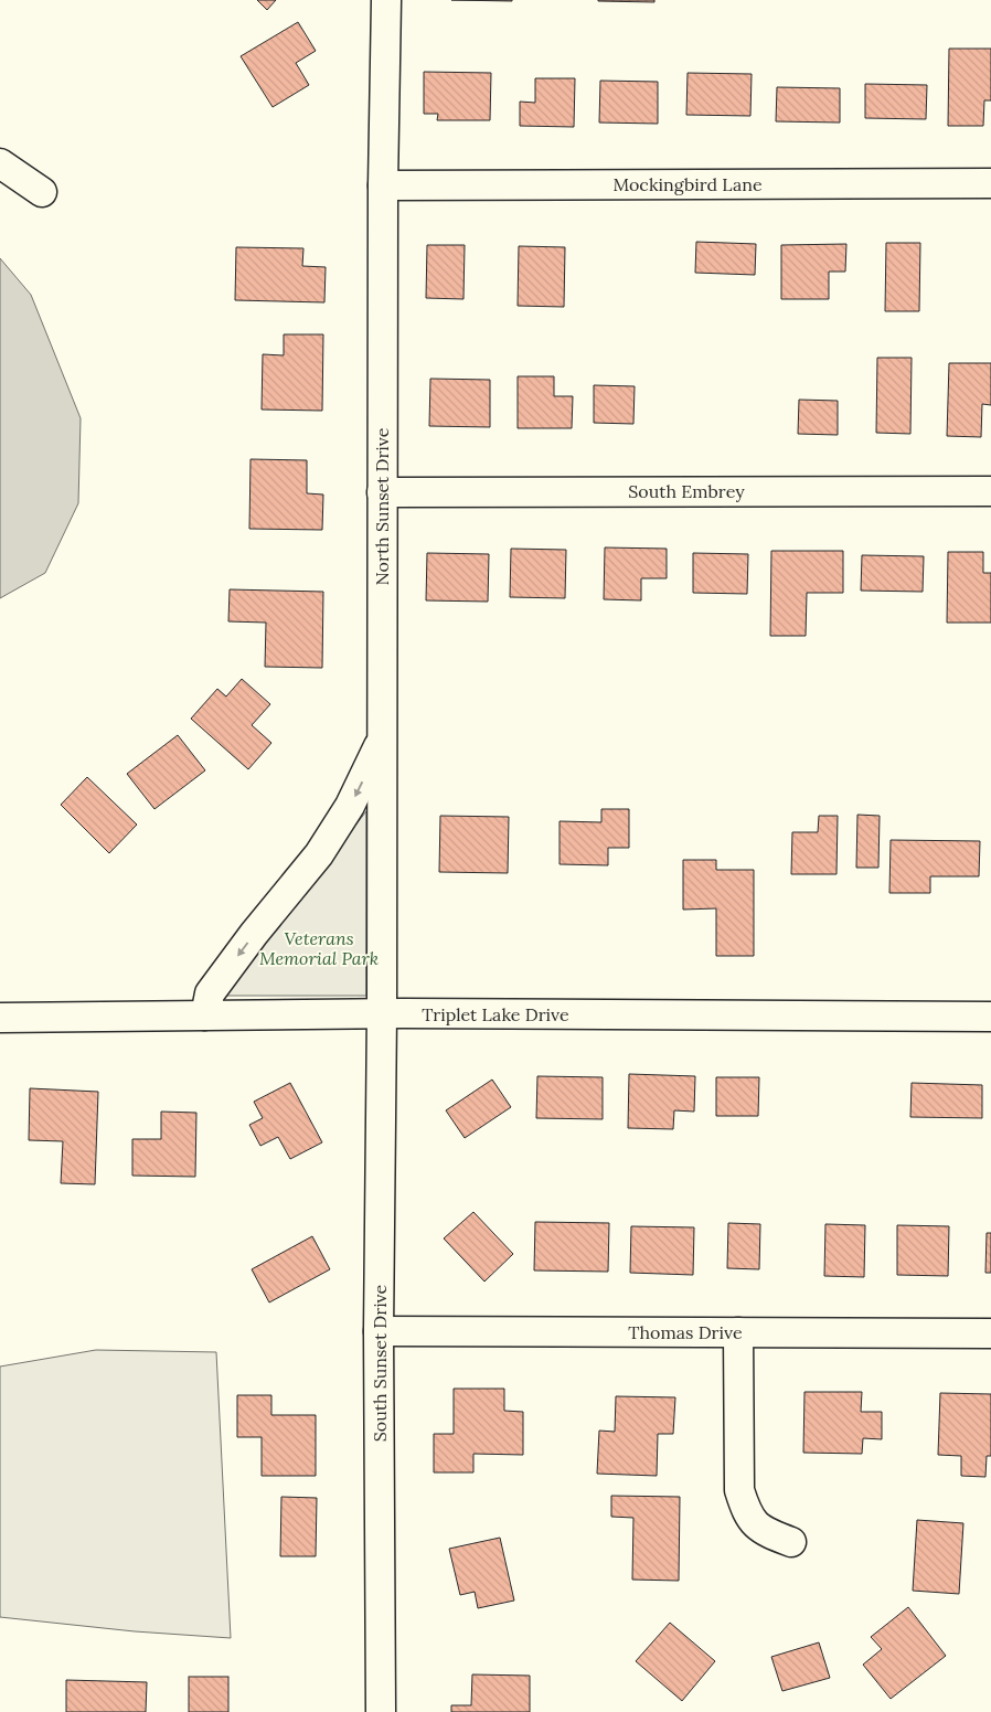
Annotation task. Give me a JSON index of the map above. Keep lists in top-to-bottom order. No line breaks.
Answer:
{"streets":{"street":["Mockingbird Lane","South Embrey","North Sunset Drive","Triplet Lake Drive","Thomas Drive","South Sunset Drive"]},"crossings":[["Mockingbird Lane","North Sunset Drive"],["South Embrey","North Sunset Drive"],["North Sunset Drive","Triplet Lake Drive"],["North Sunset Drive","South Sunset Drive"],["Triplet Lake Drive","South Sunset Drive"],["Thomas Drive","South Sunset Drive"]],"parks":["Veterans Memorial Park"]}
